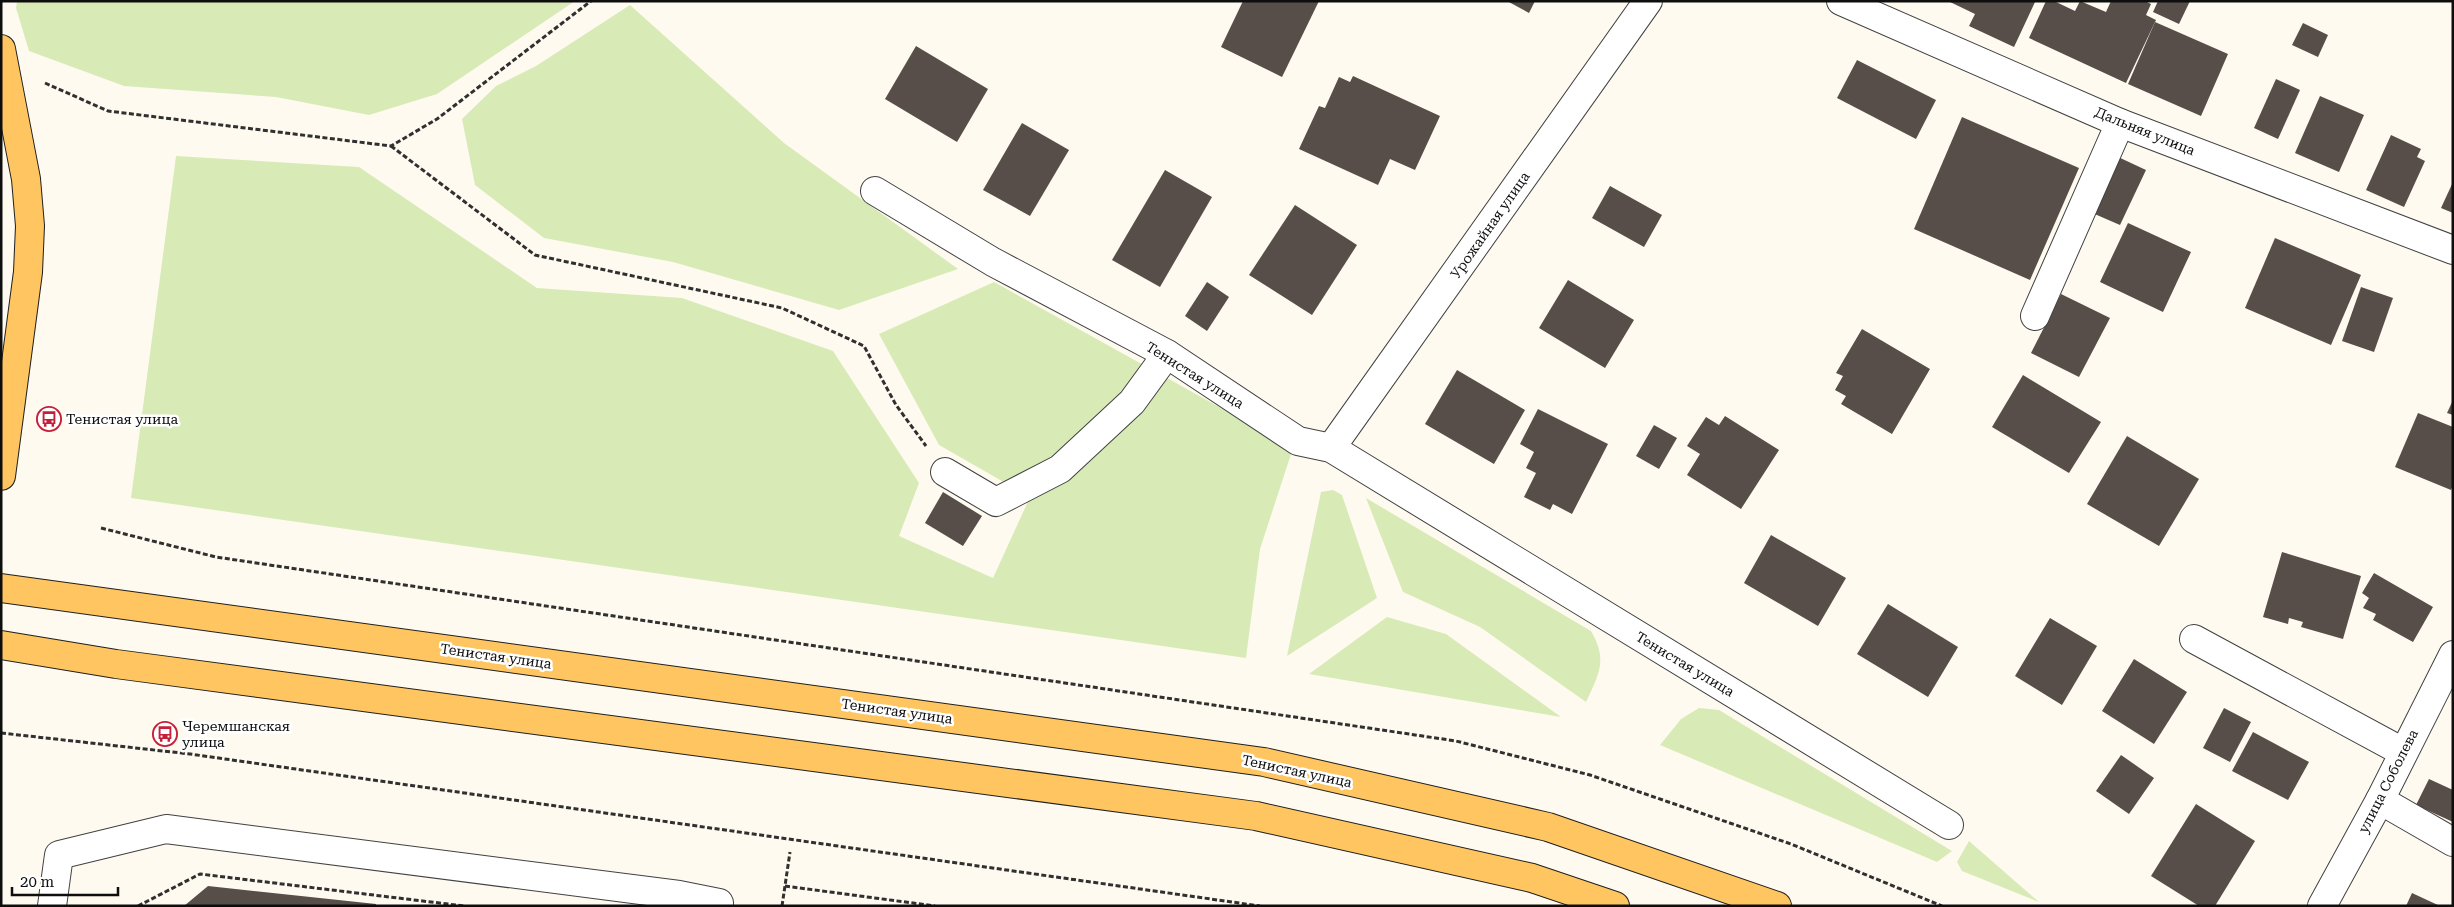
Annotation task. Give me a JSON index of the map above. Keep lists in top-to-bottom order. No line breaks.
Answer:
{"streets":{"main road":["Тенистая улица"],"street":["Дальняя улица","Урожайная улица","улица Соболева"]},"crossings":[["Урожайная улица","Тенистая улица"]],"places":{"bus stop":["Тенистая улица","Черемшанская улица"]},"scale_bar":"20 m"}
